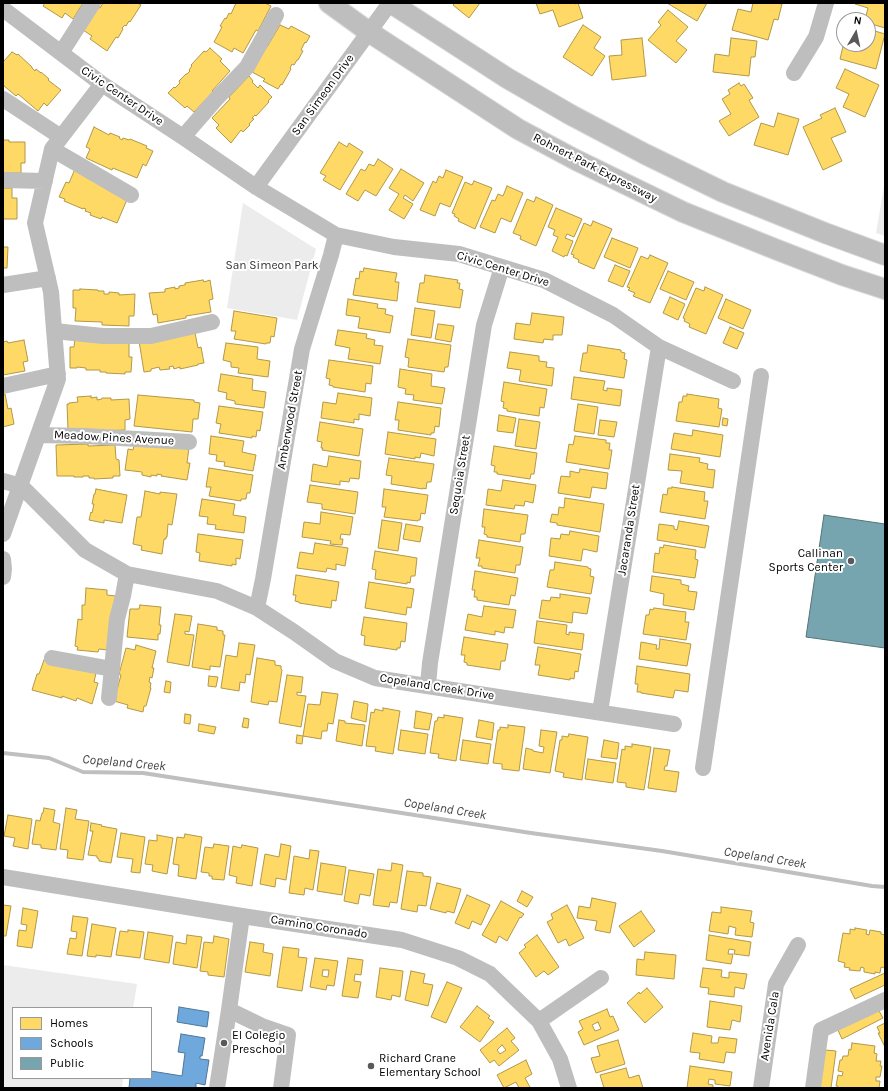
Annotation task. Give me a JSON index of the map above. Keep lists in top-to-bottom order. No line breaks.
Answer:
{"streets":{"main road":["Rohnert Park Expressway"],"street":["San Simeon Drive","Civic Center Drive","Amberwood Street","Meadow Pines Avenue","Sequoia Street","Jacaranda Street","Copeland Creek Drive","Camino Coronado","Avenida Cala"]},"crossings":[["San Simeon Drive","Civic Center Drive"],["San Simeon Drive","Rohnert Park Expressway"],["Civic Center Drive","Amberwood Street"],["Civic Center Drive","Meadow Pines Avenue"],["Civic Center Drive","Sequoia Street"],["Civic Center Drive","Jacaranda Street"],["Amberwood Street","Copeland Creek Drive"],["Meadow Pines Avenue","Copeland Creek Drive"],["Sequoia Street","Copeland Creek Drive"],["Jacaranda Street","Copeland Creek Drive"]],"water":["Copeland Creek"],"parks":["San Simeon Park"],"places":["Callinan Sports Center","El Colegio Preschool","Richard Crane Elementary School"],"legend":["Homes","Schools","Public"],"north":"top"}
